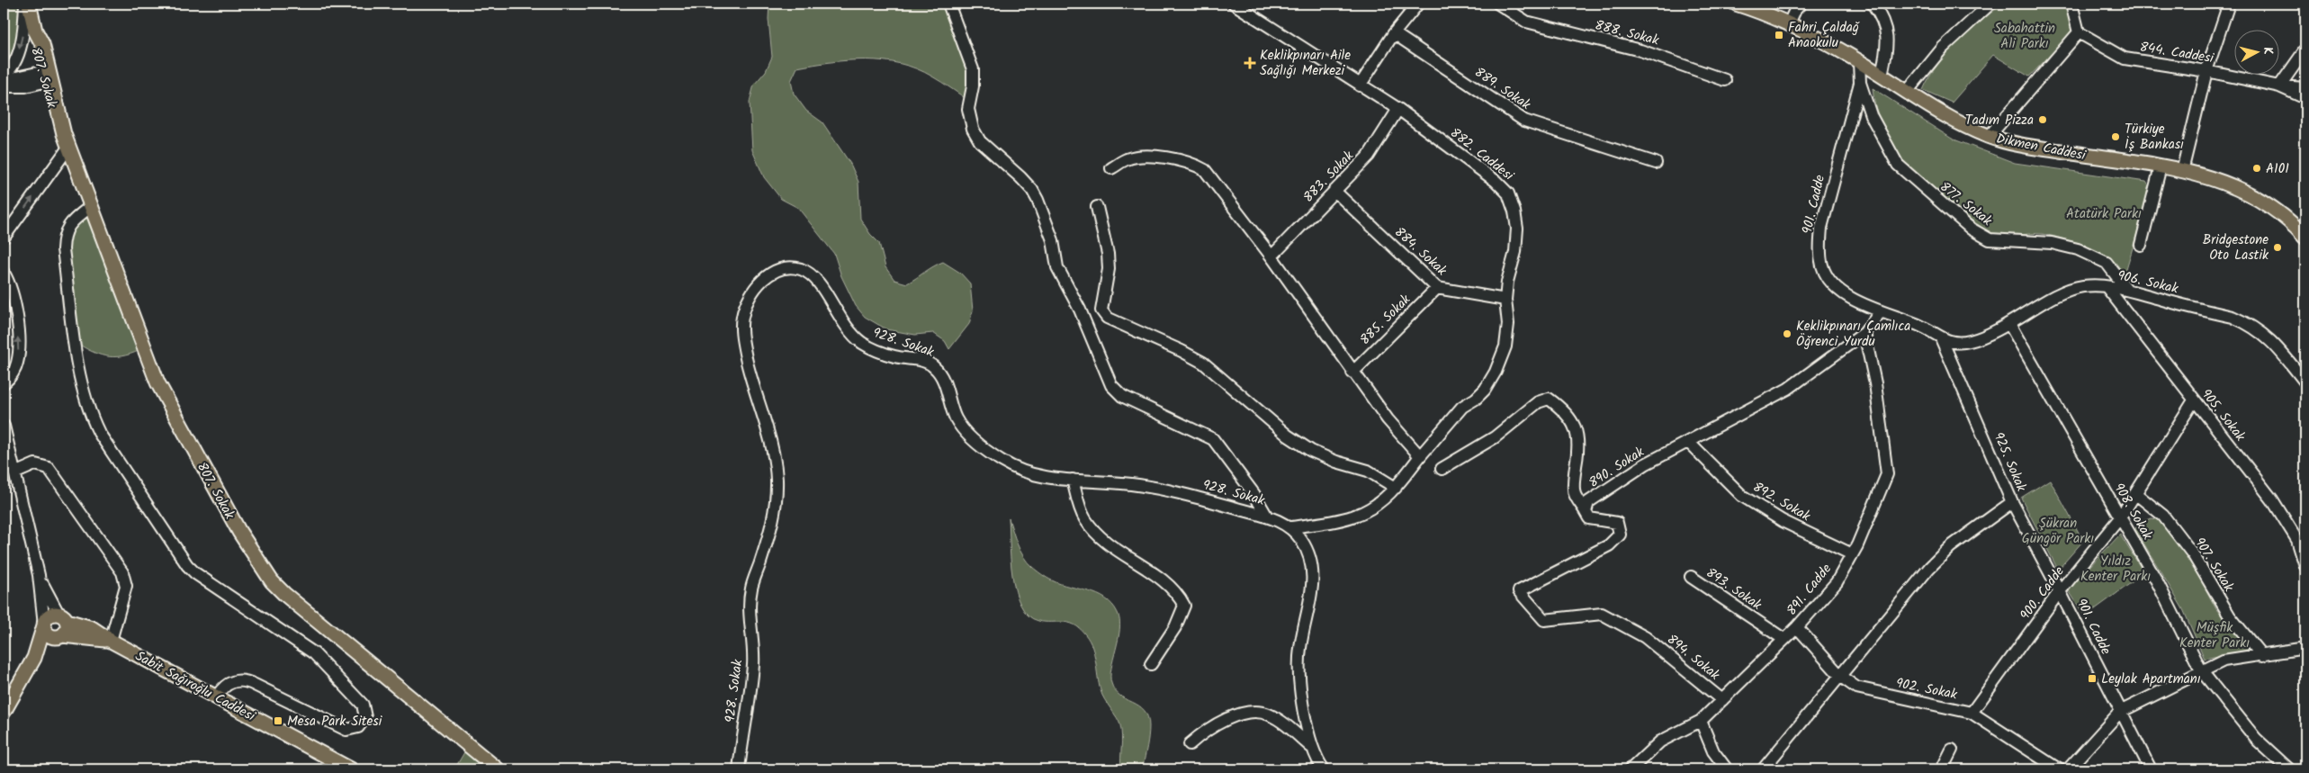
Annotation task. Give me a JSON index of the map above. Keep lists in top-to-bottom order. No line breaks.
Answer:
{"streets":{"main road":["807. Sokak","Dikmen Caddesi","Sabit Sağıroğlu Caddesi"],"street":["888. Sokak","844. Caddesi","889. Sokak","882. Caddesi","883. Sokak","877. Sokak","901. Cadde","884. Sokak","906. Sokak","885. Sokak","928. Sokak","905. Sokak","925. Sokak","890. Sokak","892. Sokak","908. Sokak","907. Sokak","893. Sokak","891. Cadde","900. Cadde","894. Sokak","902. Sokak"]},"crossings":[["Dikmen Caddesi","901. Cadde"],["882. Caddesi","883. Sokak"],["882. Caddesi","884. Sokak"],["882. Caddesi","928. Sokak"],["883. Sokak","884. Sokak"],["877. Sokak","901. Cadde"],["877. Sokak","906. Sokak"],["901. Cadde","906. Sokak"],["901. Cadde","925. Sokak"],["901. Cadde","890. Sokak"],["901. Cadde","900. Cadde"],["884. Sokak","885. Sokak"],["906. Sokak","905. Sokak"],["906. Sokak","925. Sokak"],["906. Sokak","908. Sokak"],["905. Sokak","900. Cadde"],["925. Sokak","900. Cadde"],["890. Sokak","892. Sokak"],["890. Sokak","891. Cadde"],["890. Sokak","894. Sokak"],["892. Sokak","891. Cadde"],["908. Sokak","900. Cadde"],["907. Sokak","900. Cadde"],["893. Sokak","891. Cadde"],["891. Cadde","894. Sokak"],["891. Cadde","902. Sokak"],["900. Cadde","902. Sokak"]],"parks":["Sabahattin Ali Parkı","Atatürk Parkı","Şükran Güngör Parkı","Yıldız Kenter Parkı","Müşfik Kenter Parkı"],"places":{"transit":["Fahri Çaldağ Anaokulu","Leylak Apartmanı","Mesa Park Sitesi"],"health":["Keklikpınarı Aile Sağlığı Merkezi"],"other":["Tadım Pizza","Türkiye İş Bankası","A101","Bridgestone Oto Lastik","Keklikpınarı Çamlıca Öğrenci Yurdu"]},"north":"right"}
